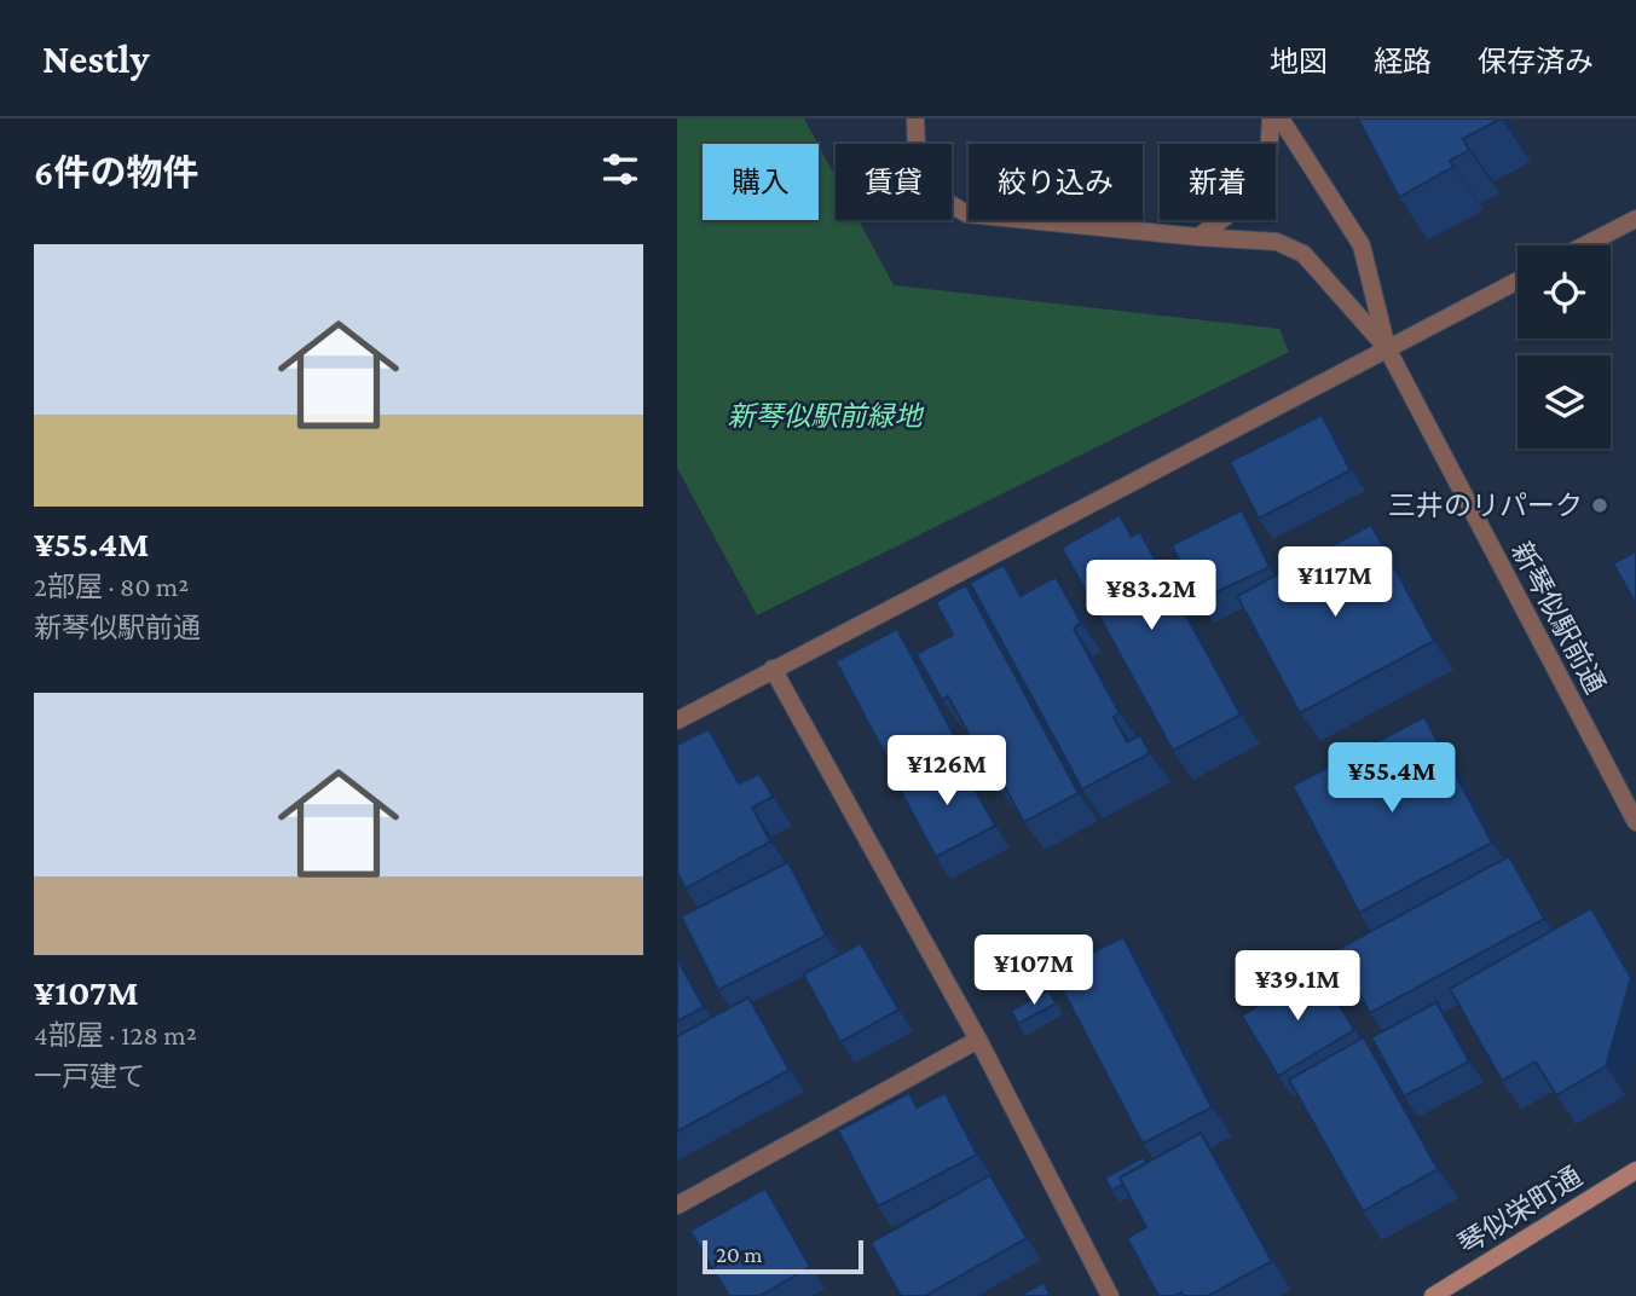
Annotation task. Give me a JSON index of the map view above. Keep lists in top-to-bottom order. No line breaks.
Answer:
{"streets":{"main road":["琴似栄町通"],"street":["新琴似駅前通"]},"parks":["新琴似駅前緑地"],"places":["三井のリパーク"],"scale_bar":"20 m","page":{"header":"Nestly","nav":["地図","経路","保存済み"],"heading":"6件の物件","chip":["購入","賃貸","絞り込み","新着"],"list":[{"name":"¥55.4M","note":"2部屋 · 80 m² · 新琴似駅前通"},{"name":"¥107M","note":"4部屋 · 128 m² · 一戸建て"}],"price":["¥117M","¥83.2M","¥126M","¥55.4M","¥107M","¥39.1M"],"scale":"20 m"}}
